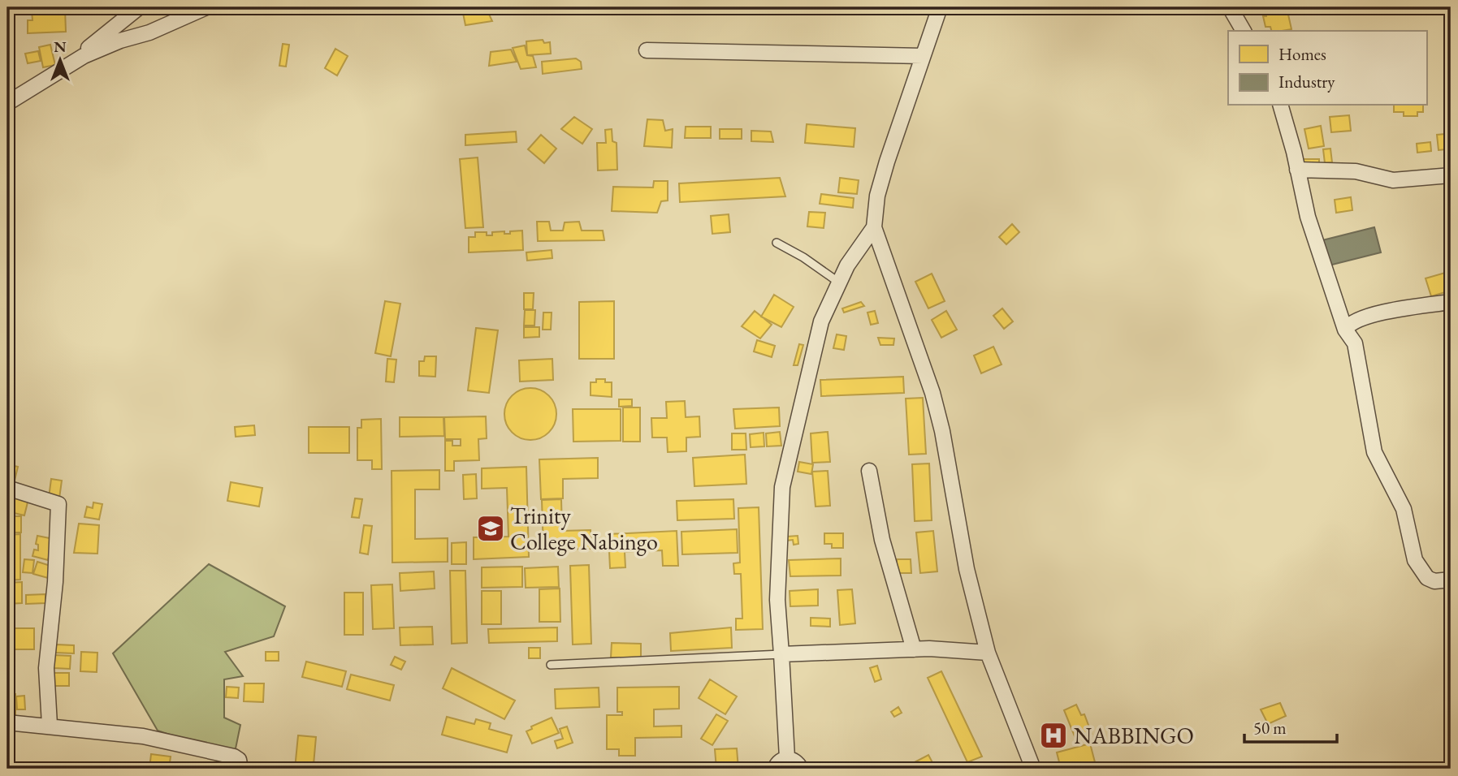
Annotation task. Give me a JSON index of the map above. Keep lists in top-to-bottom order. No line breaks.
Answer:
{"places":{"school or university":["Trinity College Nabingo"],"hospital":["NABBINGO"]},"legend":["Homes","Industry"],"scale_bar":"50 m","north":"top"}
